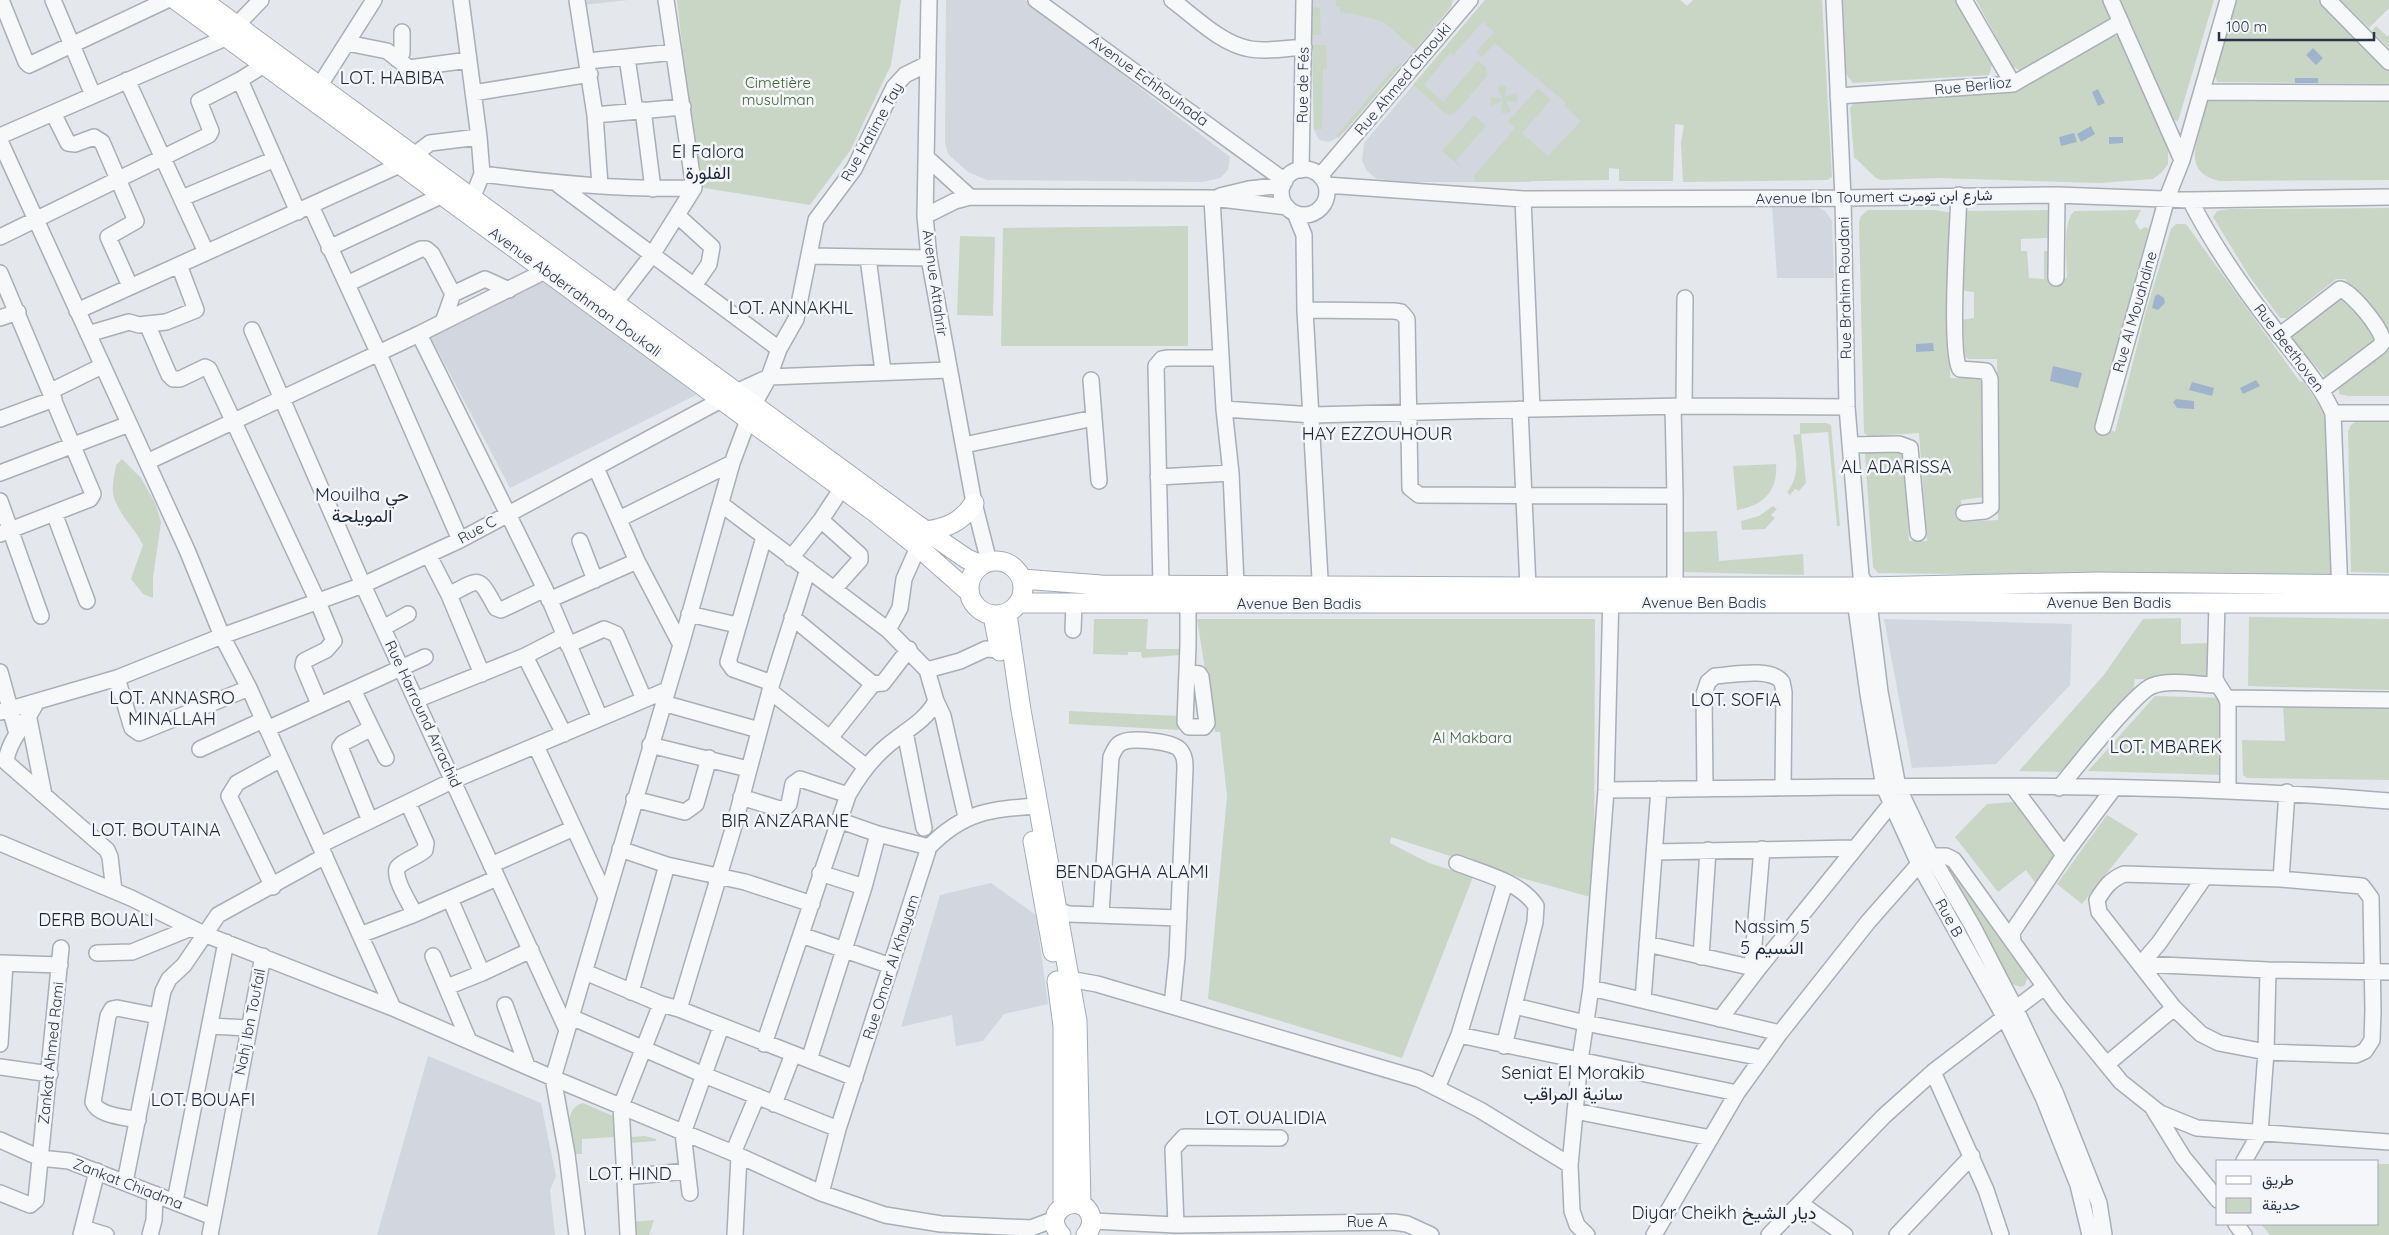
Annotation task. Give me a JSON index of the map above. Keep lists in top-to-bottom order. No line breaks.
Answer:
{"streets":{"main road":["Avenue Abderrahman Doukali","Avenue Ben Badis"],"street":["Rue Ahmed Chaouki","Avenue Echhouhada","Rue de Fés","Rue Berlioz","Rue Hatime Tay","Avenue Ibn Toumert شارع ابن تومرت","Avenue Attahrir","Rue Brahim Roudani","Rue Al Mouahdine","Rue Beethoven","Rue C","Rue Harround Arrachid","Rue B","Rue Omar Al Khayam","Nahj Ibn Toufail","Zankat Ahmed Rami","Zankat Chiadma","Rue A"]},"crossings":[["Rue Ahmed Chaouki","Avenue Echhouhada"],["Rue Ahmed Chaouki","Rue de Fés"],["Rue Ahmed Chaouki","Avenue Ibn Toumert شارع ابن تومرت"],["Avenue Echhouhada","Rue de Fés"],["Avenue Echhouhada","Avenue Ibn Toumert شارع ابن تومرت"],["Rue de Fés","Avenue Ibn Toumert شارع ابن تومرت"],["Rue Berlioz","Rue Brahim Roudani"],["Rue Hatime Tay","Avenue Attahrir"],["Rue Hatime Tay","Avenue Abderrahman Doukali"],["Rue Hatime Tay","Rue C"],["Rue Hatime Tay","Rue Harround Arrachid"],["Avenue Ibn Toumert شارع ابن تومرت","Avenue Attahrir"],["Avenue Ibn Toumert شارع ابن تومرت","Rue Brahim Roudani"],["Avenue Ibn Toumert شارع ابن تومرت","Rue Al Mouahdine"],["Avenue Ibn Toumert شارع ابن تومرت","Rue Beethoven"],["Avenue Attahrir","Avenue Abderrahman Doukali"],["Avenue Attahrir","Avenue Ben Badis"],["Rue Brahim Roudani","Avenue Ben Badis"],["Rue Brahim Roudani","Rue B"],["Avenue Abderrahman Doukali","Rue C"],["Avenue Abderrahman Doukali","Avenue Ben Badis"],["Rue Beethoven","Avenue Ben Badis"],["Rue C","Rue Harround Arrachid"],["Avenue Ben Badis","Rue B"],["Nahj Ibn Toufail","Zankat Chiadma"],["Zankat Ahmed Rami","Zankat Chiadma"]],"districts":["LOT. HABIBA","El Falora الفلورة","LOT. ANNAKHL","HAY EZZOUHOUR","AL ADARISSA","Mouilha حي المويلحة","LOT. ANNASRO MINALLAH","LOT. SOFIA","LOT. MBAREK","BIR ANZARANE","LOT. BOUTAINA","BENDAGHA ALAMI","DERB BOUALI","Nassim 5 النسيم 5","Seniat El Morakib سانية المراقب","LOT. BOUAFI","LOT. OUALIDIA","LOT. HIND","Diyar Cheikh ديار الشيخ"],"parks":["Cimetière musulman","Al Makbara"],"legend":["طريق","حديقة"],"scale_bar":"100 m"}
